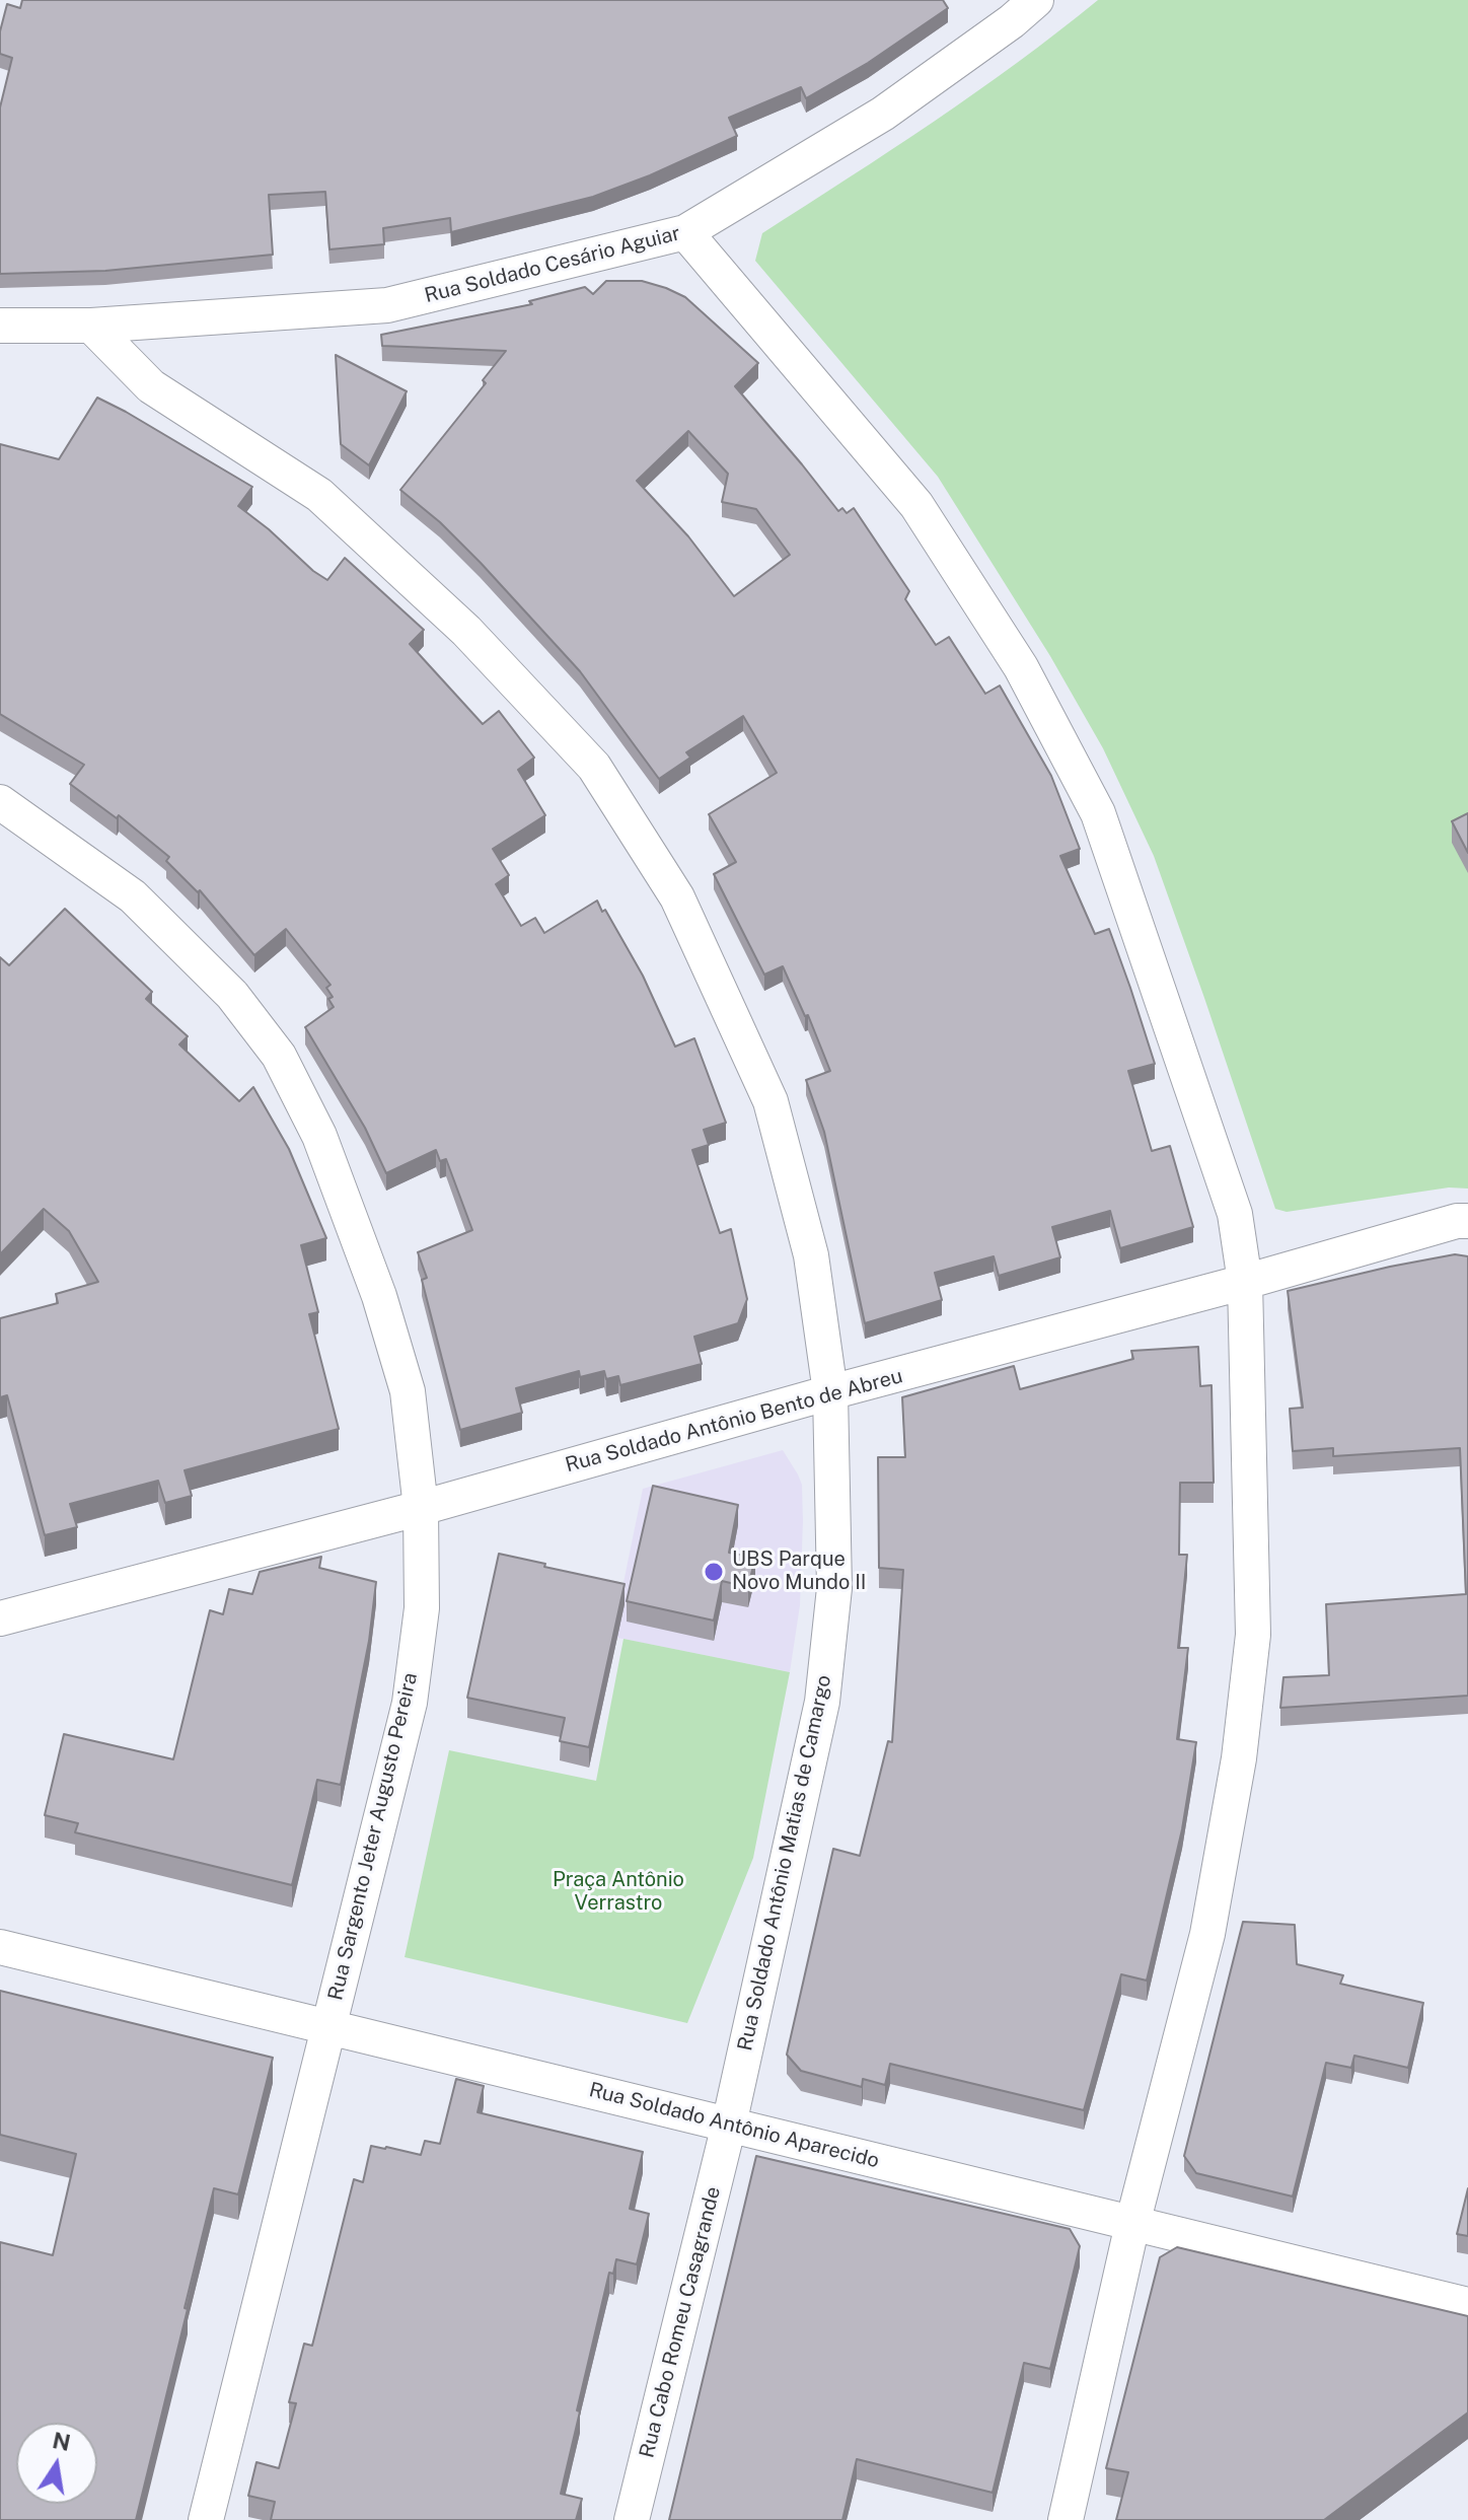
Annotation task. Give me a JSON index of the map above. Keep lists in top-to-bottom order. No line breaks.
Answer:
{"streets":{"street":["Rua Soldado Cesário Aguiar","Rua Soldado Antônio Bento de Abreu","Rua Sargento Jeter Augusto Pereira","Rua Soldado Antônio Matias de Camargo","Rua Soldado Antônio Aparecido","Rua Cabo Romeu Casagrande"]},"crossings":[["Rua Soldado Cesário Aguiar","Rua Soldado Antônio Matias de Camargo"],["Rua Soldado Antônio Bento de Abreu","Rua Sargento Jeter Augusto Pereira"],["Rua Soldado Antônio Bento de Abreu","Rua Soldado Antônio Matias de Camargo"],["Rua Sargento Jeter Augusto Pereira","Rua Soldado Antônio Aparecido"],["Rua Soldado Antônio Matias de Camargo","Rua Soldado Antônio Aparecido"],["Rua Soldado Antônio Matias de Camargo","Rua Cabo Romeu Casagrande"],["Rua Soldado Antônio Aparecido","Rua Cabo Romeu Casagrande"]],"parks":["Praça Antônio Verrastro"],"places":["UBS Parque Novo Mundo II"],"north":"top"}
